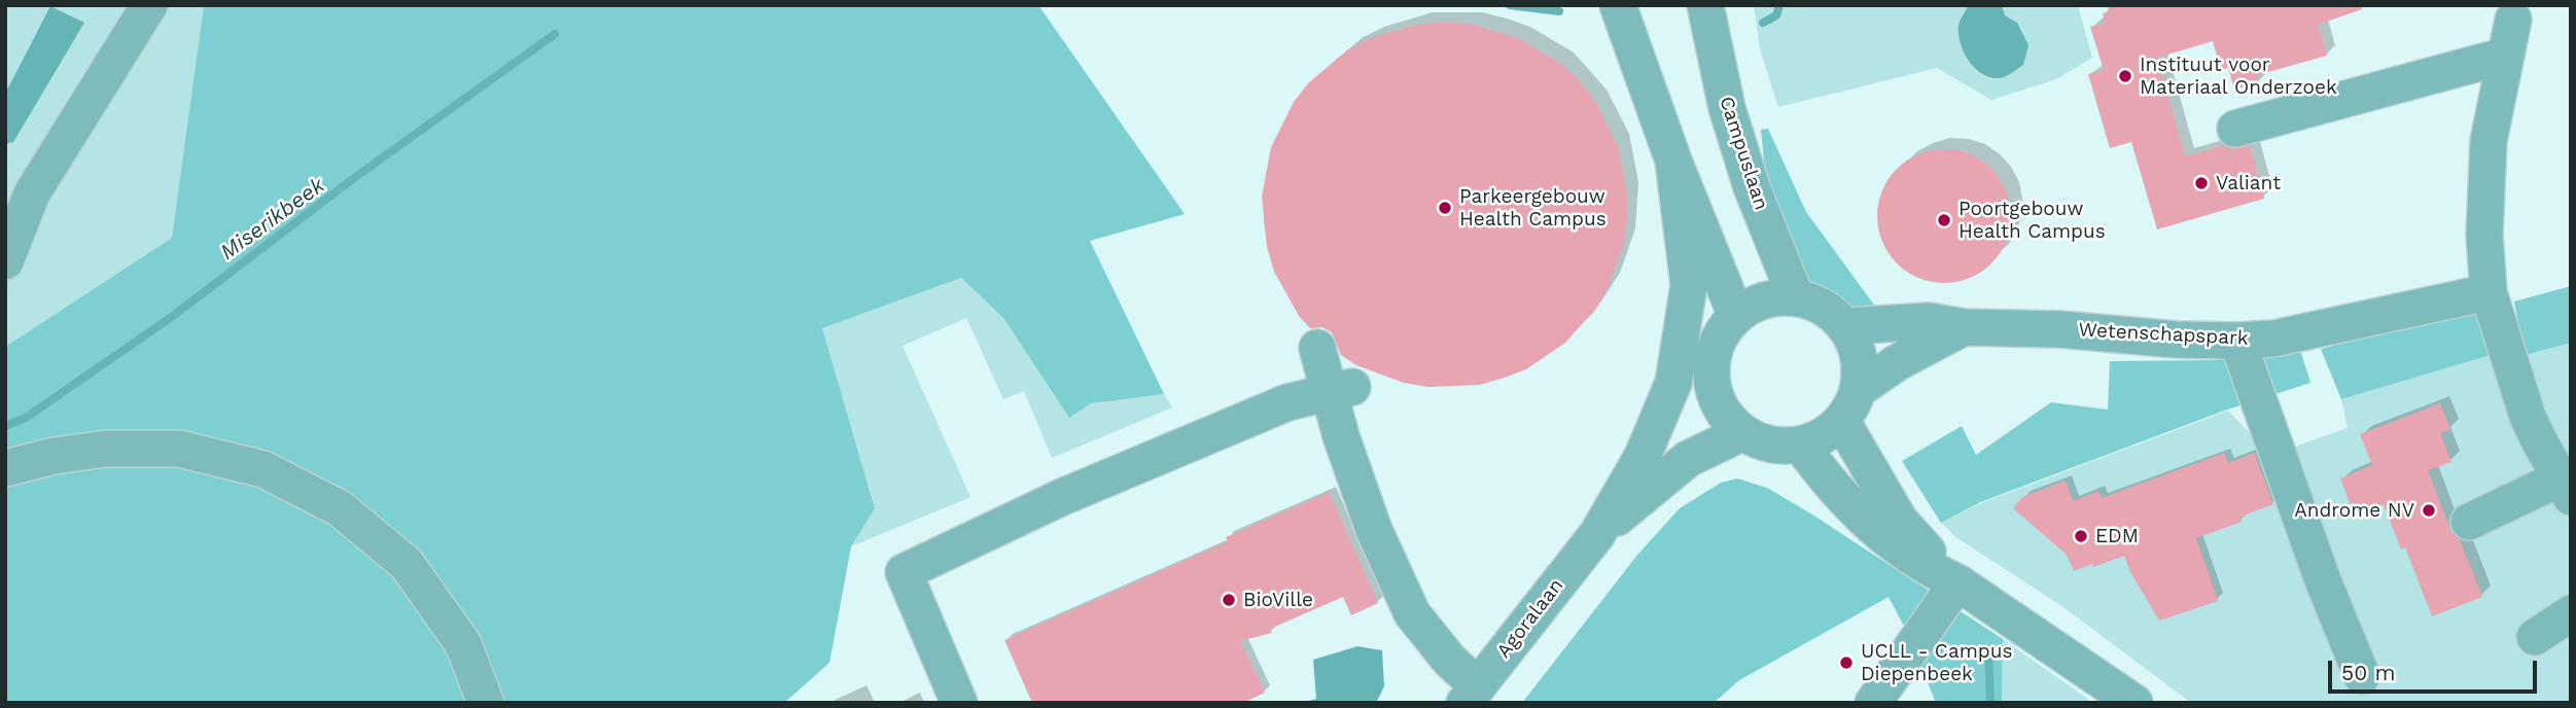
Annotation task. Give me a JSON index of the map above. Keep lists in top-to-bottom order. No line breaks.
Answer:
{"streets":{"street":["Campuslaan","Wetenschapspark","Agoralaan"]},"crossings":[["Campuslaan","Wetenschapspark"],["Campuslaan","Agoralaan"],["Wetenschapspark","Agoralaan"]],"water":["Miserikbeek"],"places":["Instituut voor Materiaal Onderzoek","Valiant","Parkeergebouw Health Campus","Poortgebouw Health Campus","Androme NV","EDM","BioVille","UCLL - Campus Diepenbeek"],"scale_bar":"50 m"}
